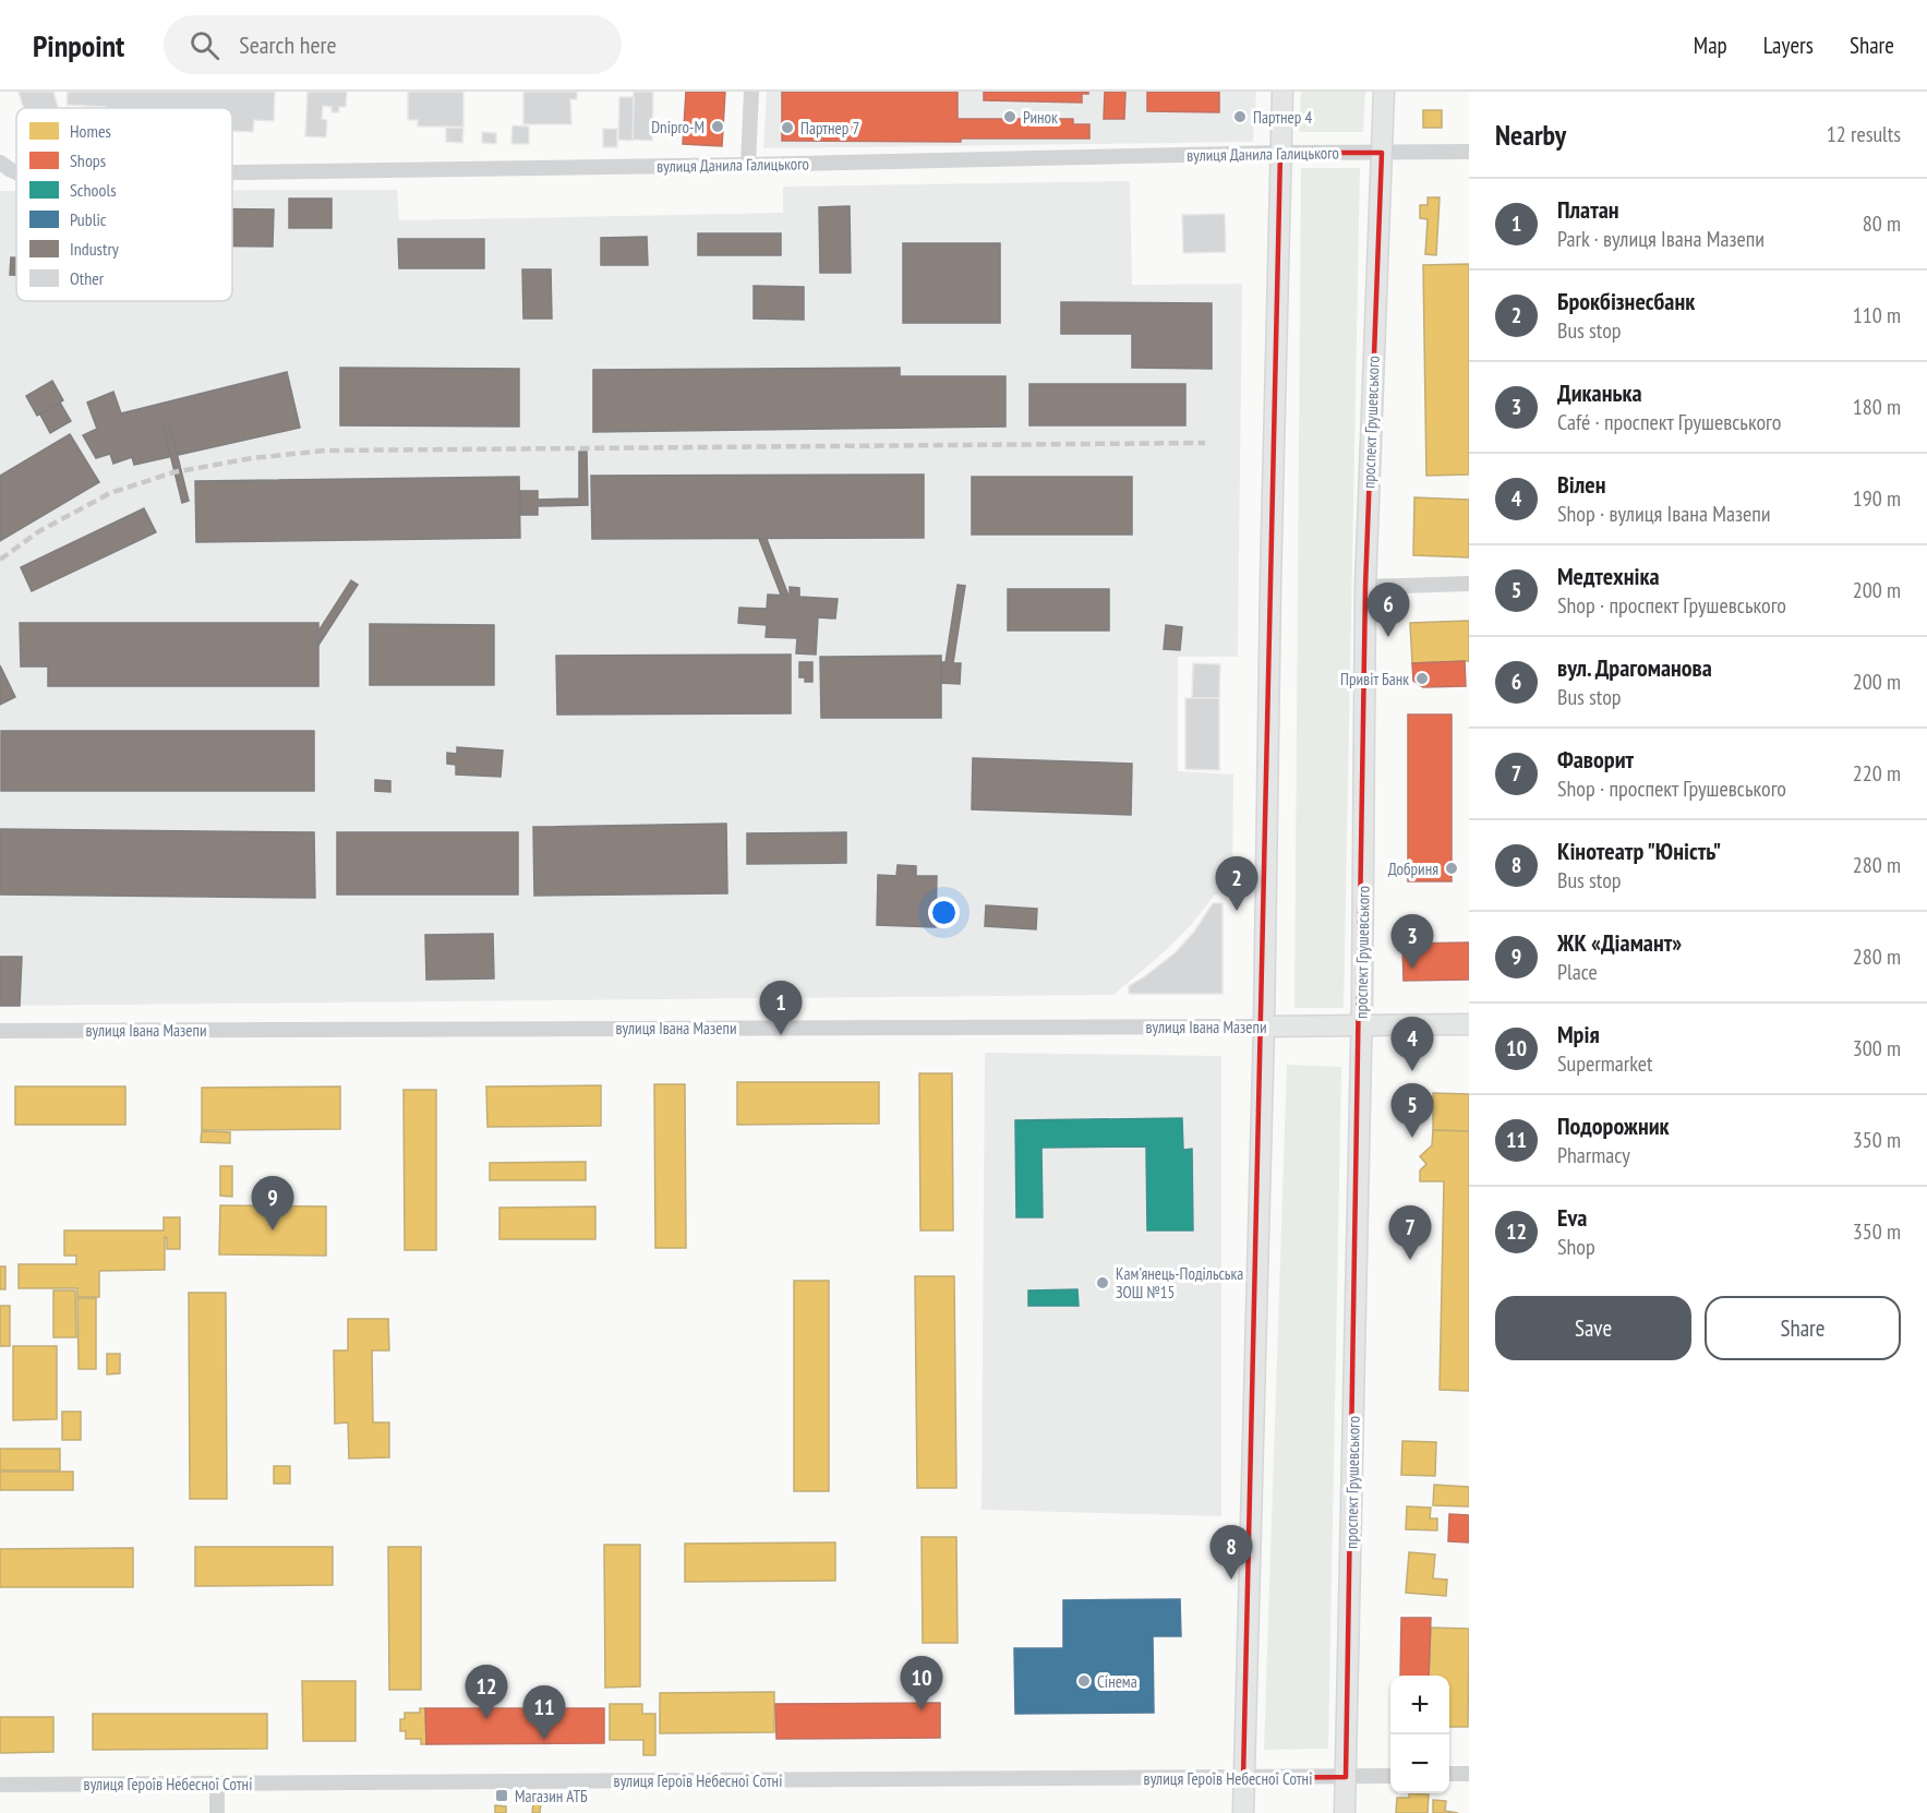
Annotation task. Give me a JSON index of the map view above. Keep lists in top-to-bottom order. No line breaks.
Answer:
{"streets":{"main road":["проспект Грушевського","вулиця Івана Мазепи"],"street":["вулиця Данила Галицького","вулиця Героїв Небесної Сотні"]},"crossings":[["вулиця Данила Галицького","проспект Грушевського"],["проспект Грушевського","вулиця Івана Мазепи"],["проспект Грушевського","вулиця Героїв Небесної Сотні"]],"places":{"other":["Ринок","Партнер 4","Dnipro-M","Партнер 7","Привіт Банк","Добриня","Кам'янець-Подільська ЗОШ №15","Сінема"],"transit":["Магазин АТБ"]},"legend":["Homes","Shops","Schools","Public","Industry","Other"],"page":{"header":"Pinpoint","search":"Search here","nav":["Map","Layers","Share"],"heading":["Nearby","12 results"],"list":[{"mark":"1","name":"Платан","note":"Park · вулиця Івана Мазепи","value":"80 m"},{"mark":"2","name":"Брокбізнесбанк","note":"Bus stop","value":"110 m"},{"mark":"3","name":"Диканька","note":"Café · проспект Грушевського","value":"180 m"},{"mark":"4","name":"Вiлен","note":"Shop · вулиця Івана Мазепи","value":"190 m"},{"mark":"5","name":"Медтехніка","note":"Shop · проспект Грушевського","value":"200 m"},{"mark":"6","name":"вул. Драгоманова","note":"Bus stop","value":"200 m"},{"mark":"7","name":"Фаворит","note":"Shop · проспект Грушевського","value":"220 m"},{"mark":"8","name":"Кінотеатр \"Юність\"","note":"Bus stop","value":"280 m"},{"mark":"9","name":"ЖК «Діамант»","note":"Place","value":"280 m"},{"mark":"10","name":"Мрія","note":"Supermarket","value":"300 m"},{"mark":"11","name":"Подорожник","note":"Pharmacy","value":"350 m"},{"mark":"12","name":"Eva","note":"Shop","value":"350 m"}],"pins":["6","2","3","1","4","5","9","7","8","10","12","11"],"buttons":["Save","Share"],"map_buttons":["+","−"]}}
